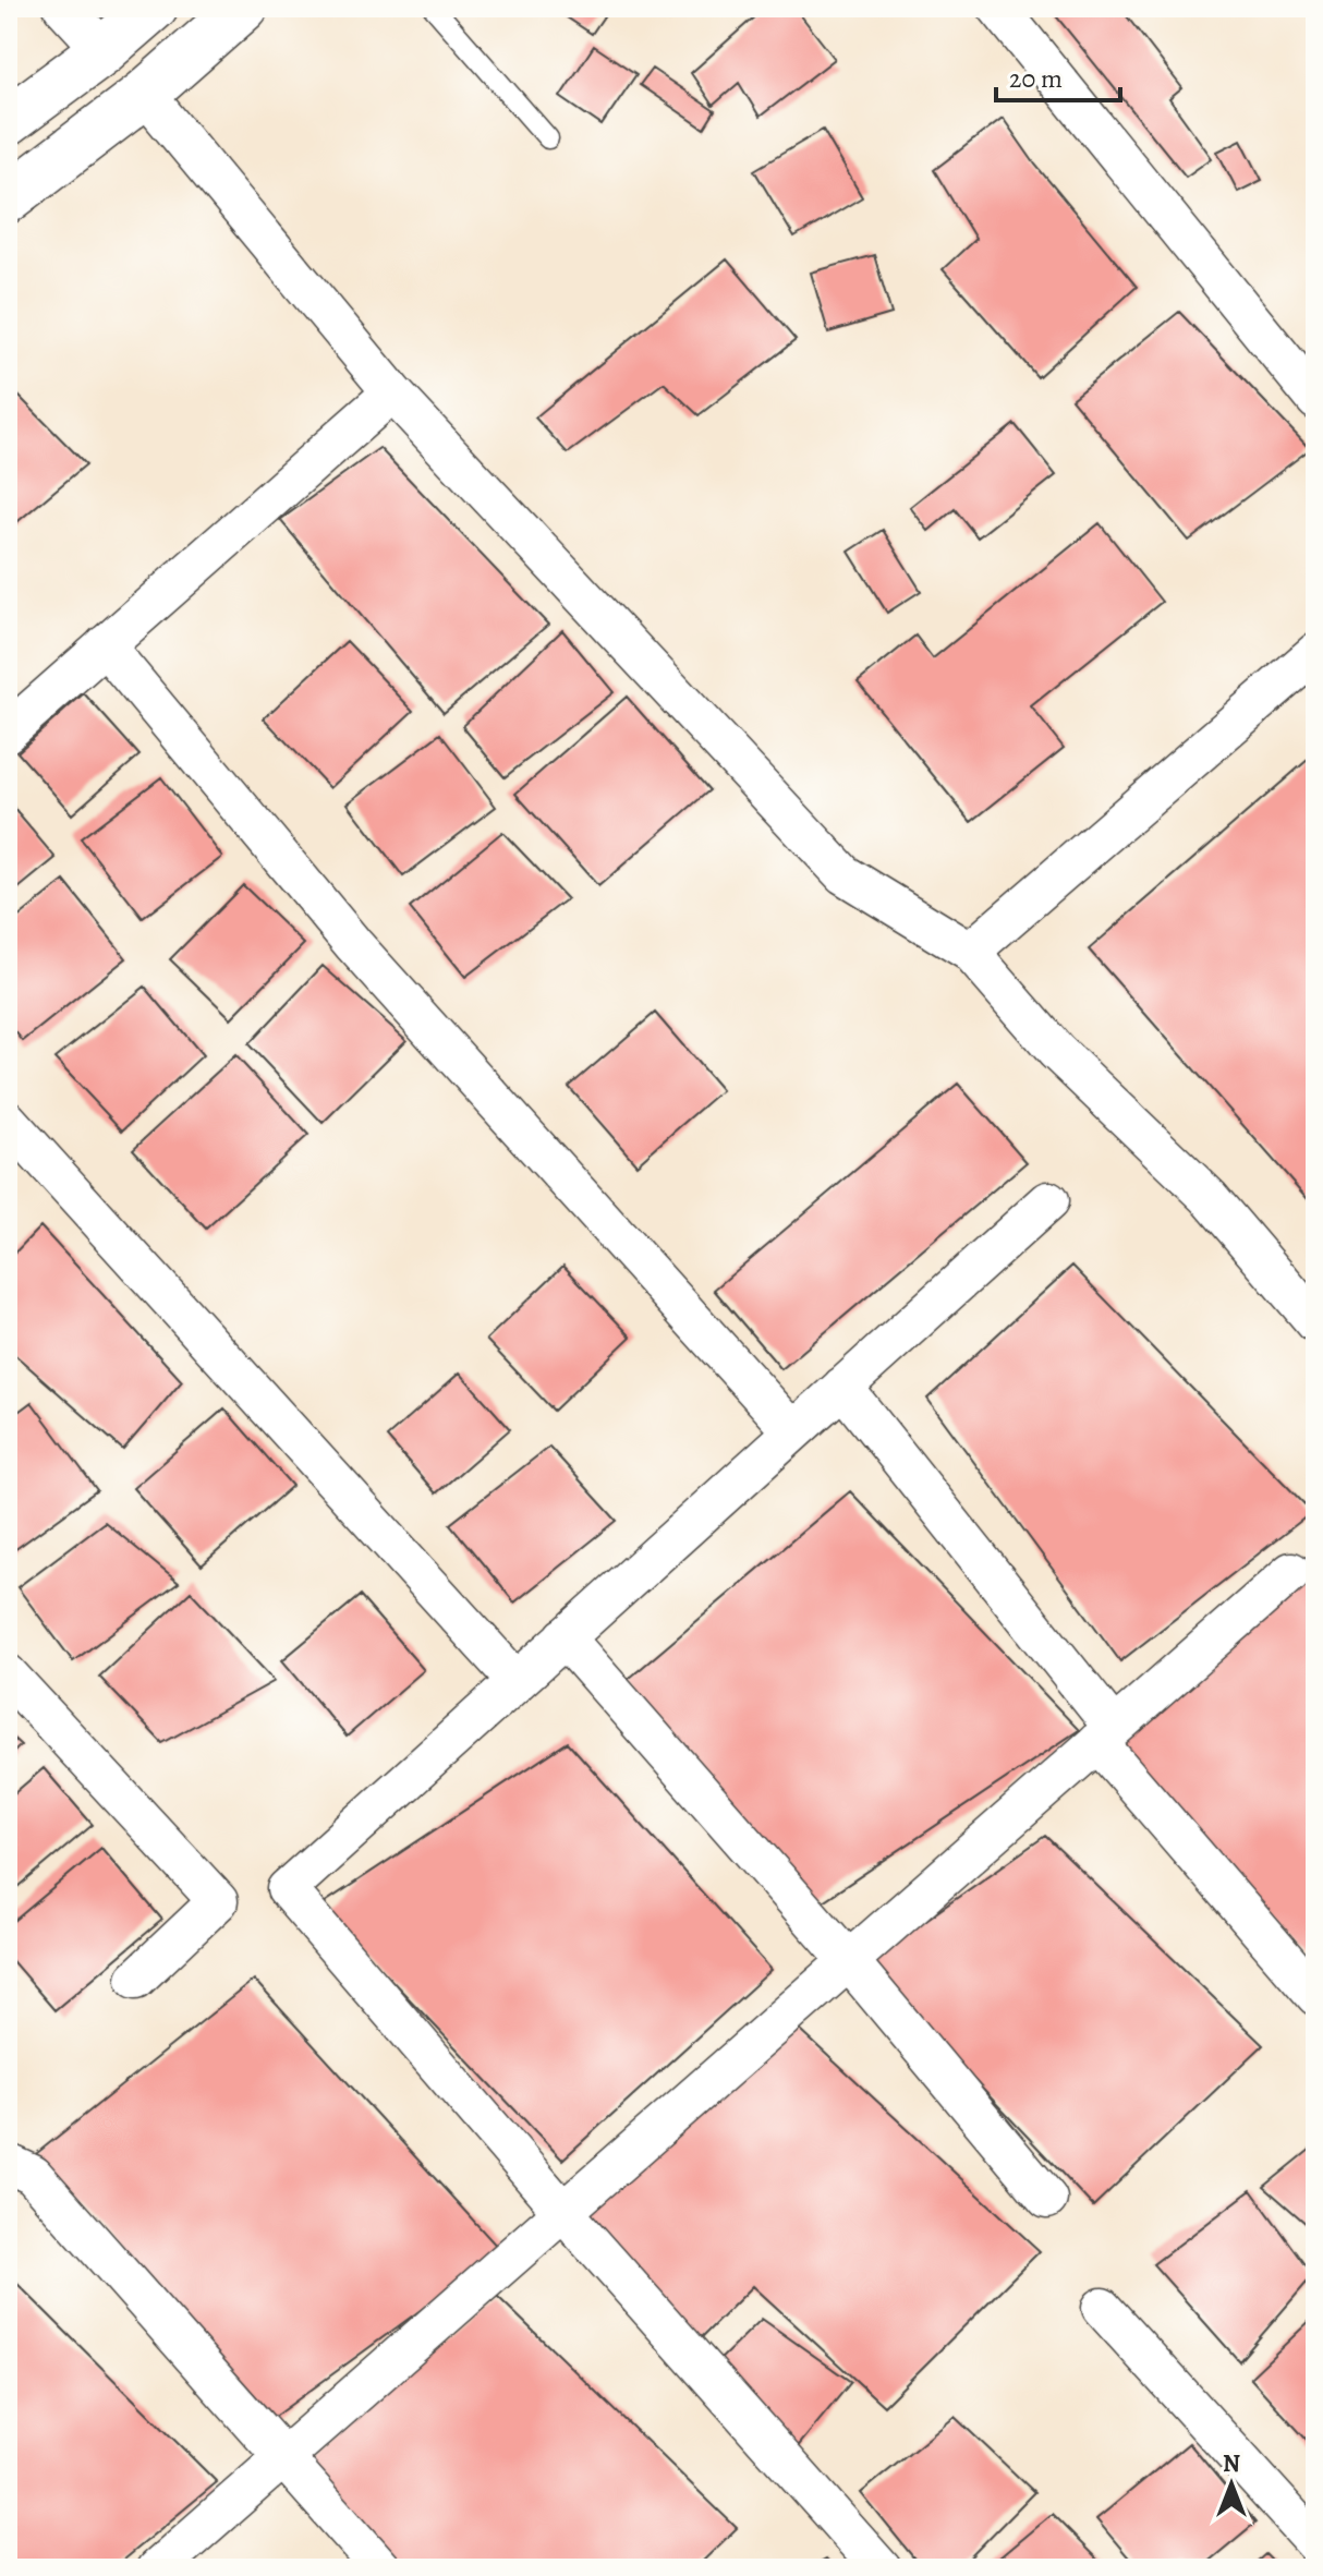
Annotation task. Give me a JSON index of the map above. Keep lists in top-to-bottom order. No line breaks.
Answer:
{"scale_bar":"20 m","north":"top"}
